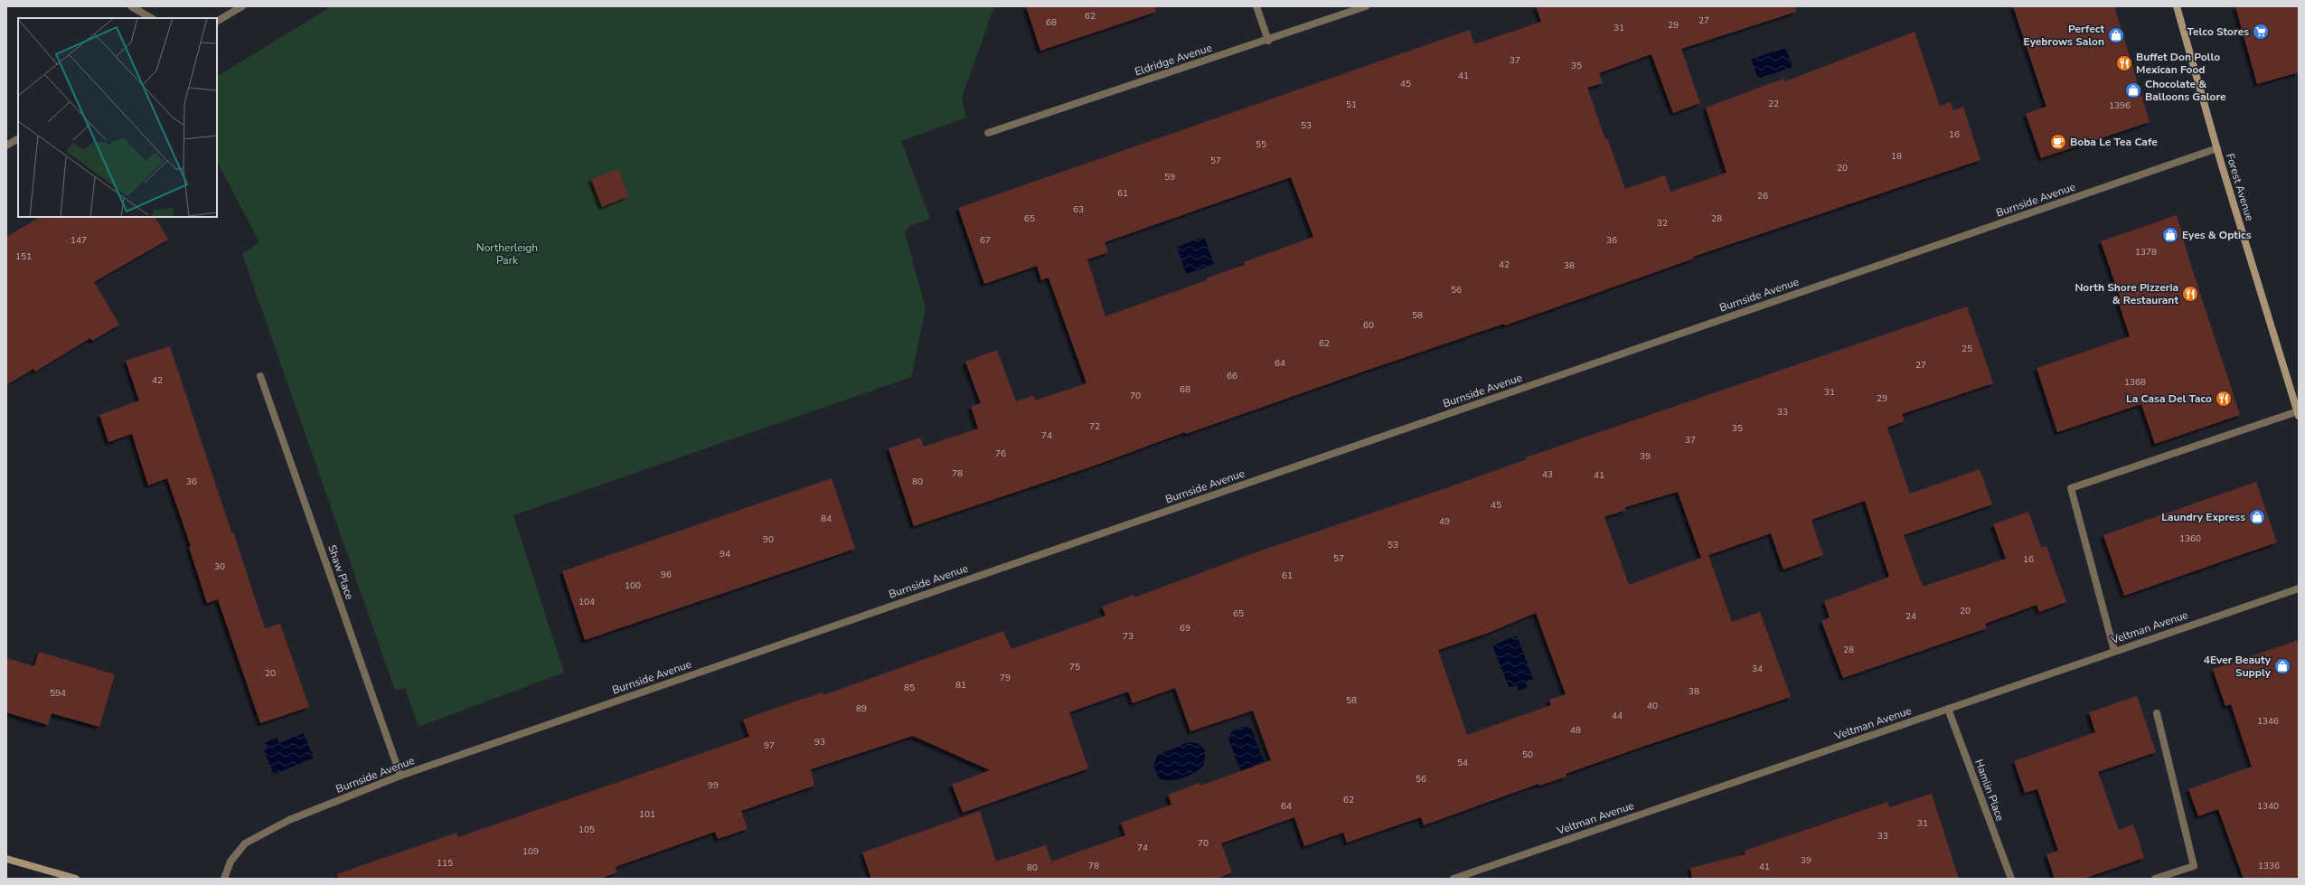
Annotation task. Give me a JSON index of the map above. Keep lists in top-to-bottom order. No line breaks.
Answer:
{"streets":{"main road":["Forest Avenue"],"street":["Eldridge Avenue","Burnside Avenue","Shaw Place","Veltman Avenue","Hamlin Place"]},"crossings":[["Forest Avenue","Burnside Avenue"],["Burnside Avenue","Shaw Place"],["Veltman Avenue","Hamlin Place"]],"parks":["Northerleigh Park"],"places":{"supermarket":["Telco Stores"],"shop":["Perfect Eyebrows Salon","Chocolate & Balloons Galore","Eyes & Optics","Laundry Express","4Ever Beauty Supply"],"restaurant":["Buffet Don Pollo Mexican Food","North Shore Pizzeria & Restaurant","La Casa Del Taco"],"cafe":["Boba Le Tea Cafe"]},"house_numbers":["62","27","68","29","31","37","35","41","45","22","51","1396","53","16","55","18","57","20","59","61","26","63","65","28","32","147","67","36","1378","151","42","38","56","58","60","62","25","64","27","66","42","1368","68","31","70","29","33","72","35","74","37","76","39","78","43","41","36","80","45","84","49","1360","90","53","94","57","16","30","96","61","100","104","20","65","24","69","73","28","75","34","20","79","81","85","38","594","58","40","89","44","1346","48","93","97","50","54","56","99","62","64","1340","101","31","105","33","70","74","109","39","115","78","1336","41","80"]}
